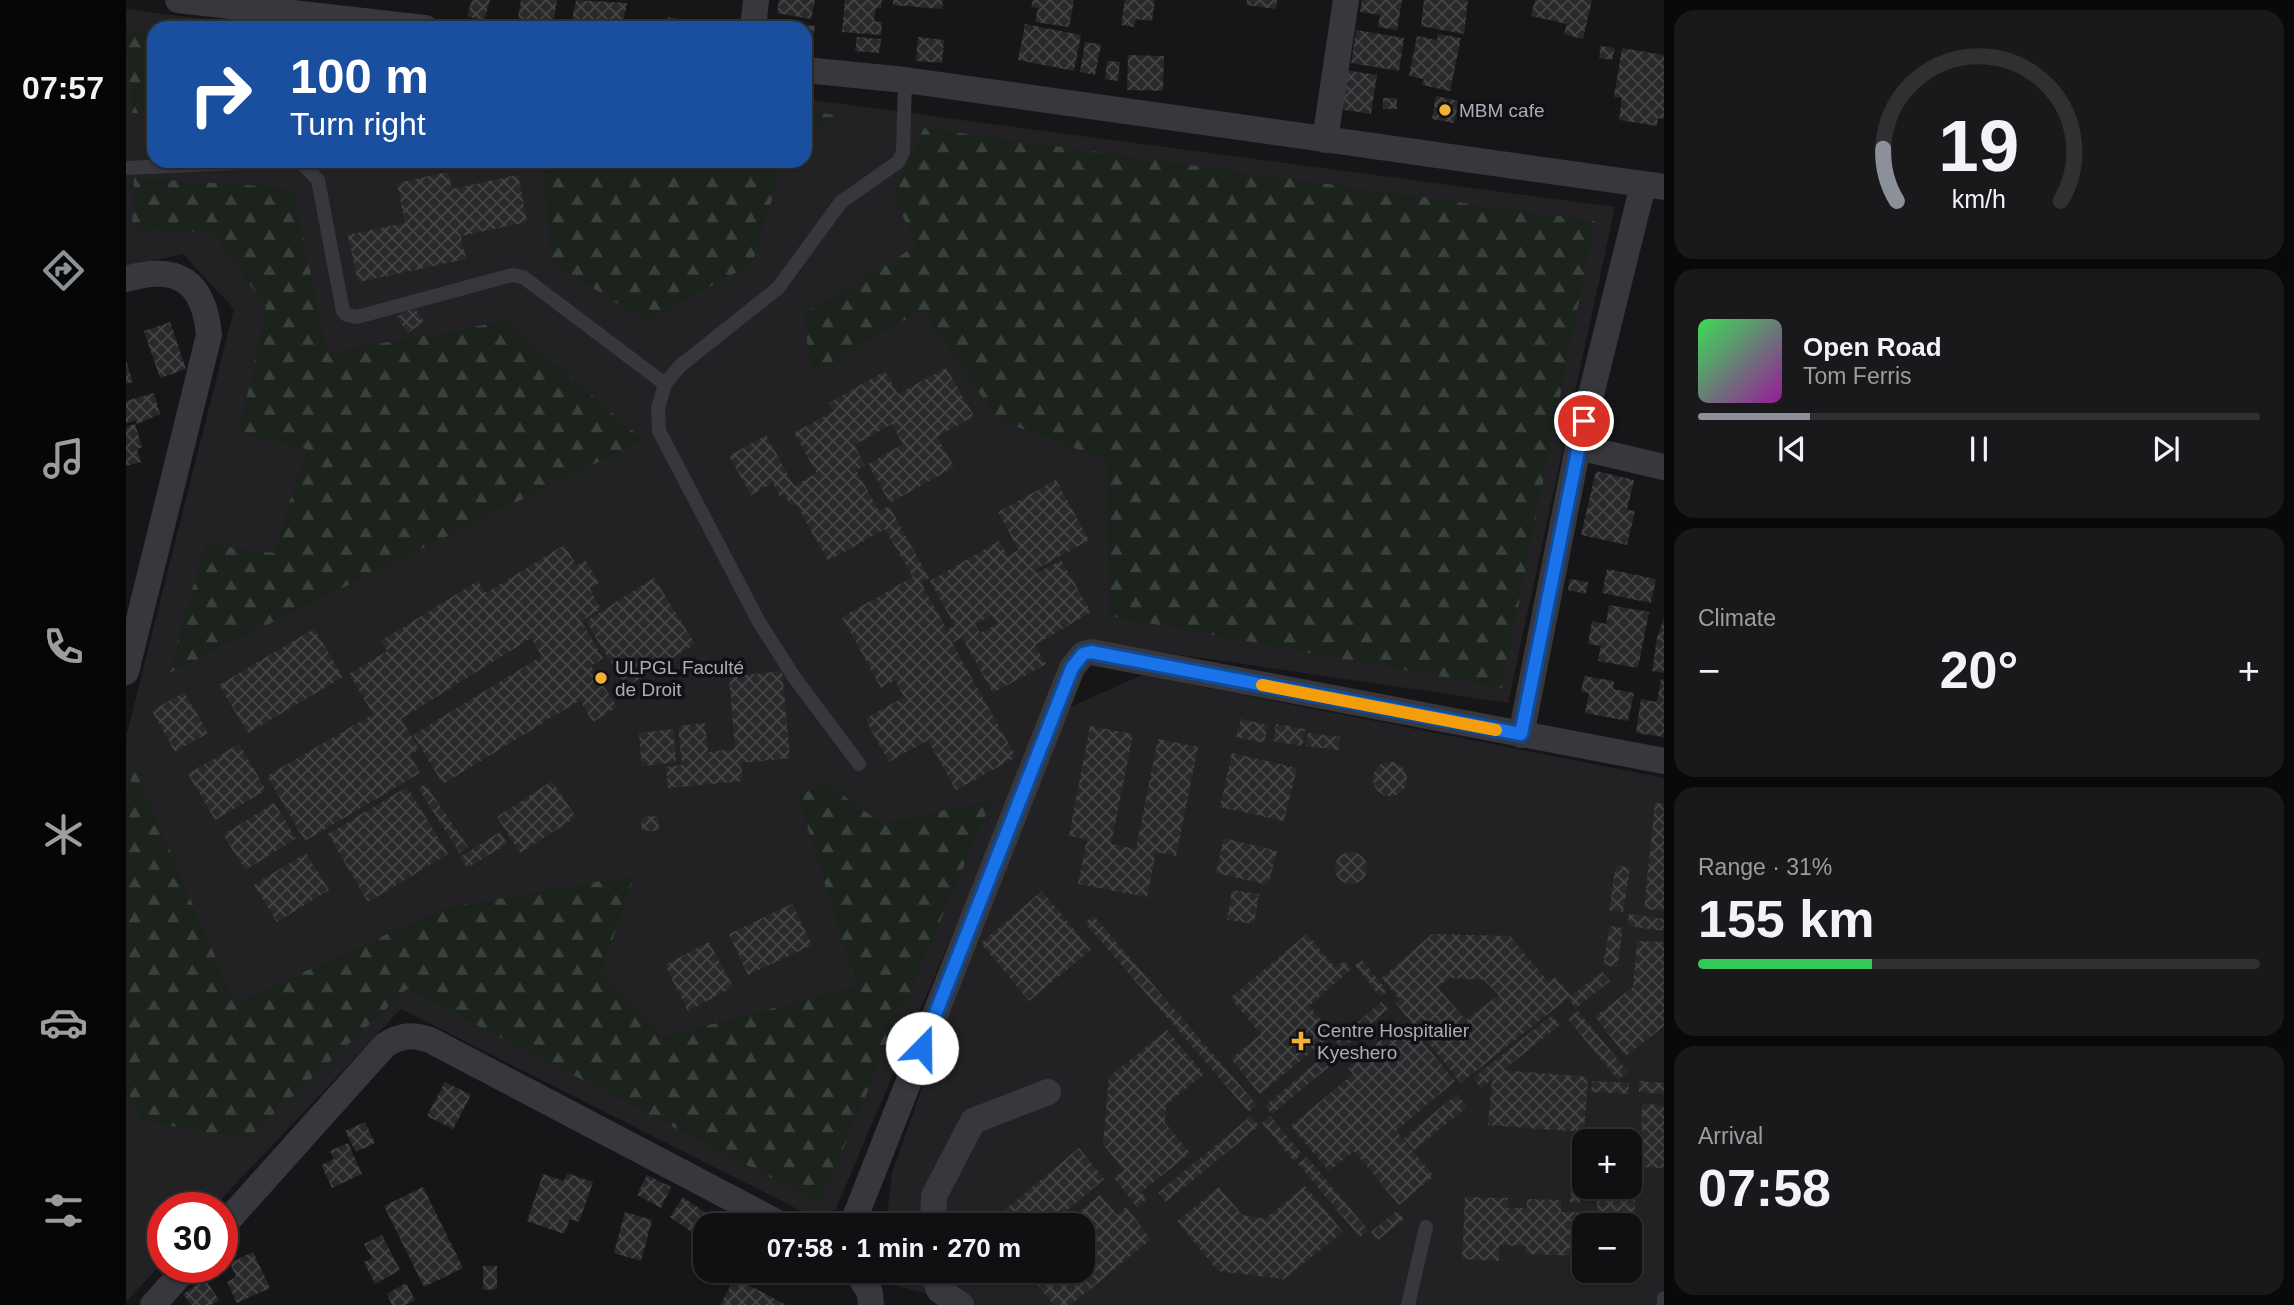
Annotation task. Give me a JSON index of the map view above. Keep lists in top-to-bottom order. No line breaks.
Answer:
{"places":{"other":["MBM cafe","ULPGL Faculté de Droit"],"health":["Centre Hospitalier Kyeshero"]},"page":{"tabs":"07:57","turn":["100 m","Turn right"],"song":["Open Road","Tom Ferris"],"tile":["Climate",["Range · 31%","155 km"],["Arrival","07:58"]],"heat":["−","20°","+"],"map_buttons":["+","−"],"limit":"30","trip":"07:58 · 1 min · 270 m","gauge":["19","km/h"]}}
